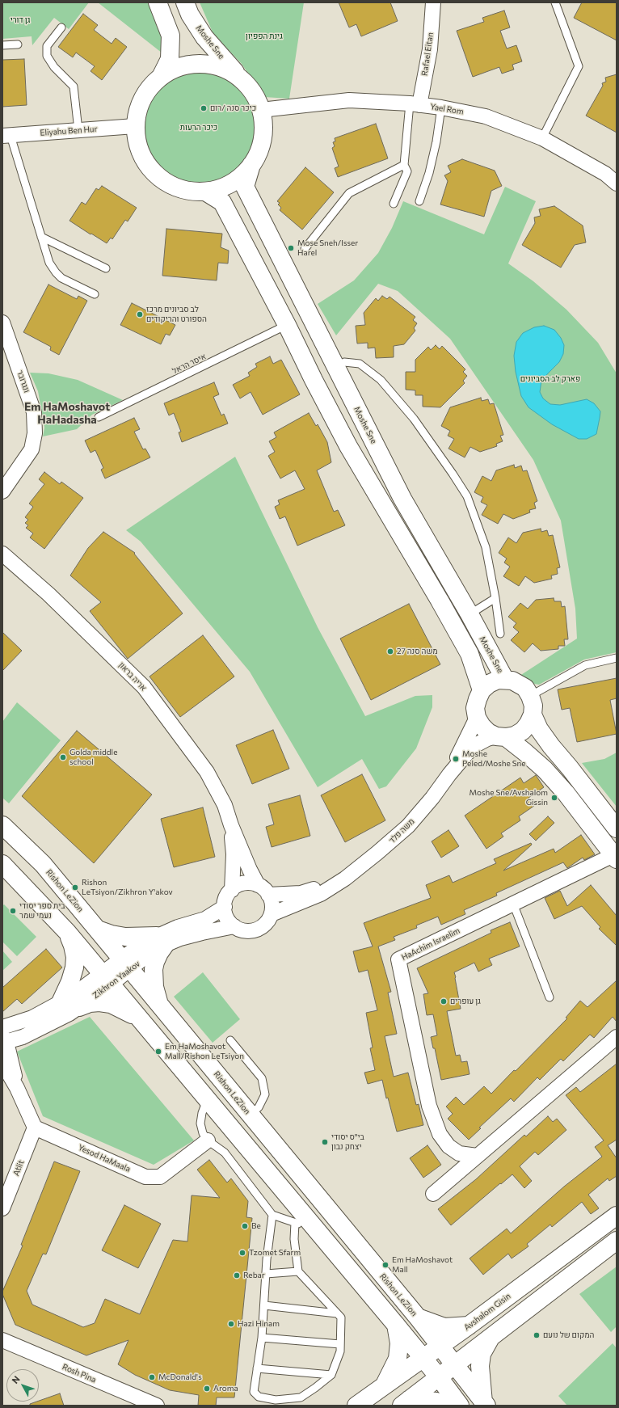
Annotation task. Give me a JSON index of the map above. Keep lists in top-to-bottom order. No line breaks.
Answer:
{"streets":{"street":["Moshe Sne","Rafael Eitan","Yael Rom","Eliyahu Ben Hur","ונגרובר","אריה בראון","משה פלד","Rishon LeZion","HaAchim Israelim","Zikhron Yaakov","Yesod HaMaala","Atlit","Avshalom Gisin","Rosh Pina"],"lane":["איסר הראל"]},"crossings":[["Moshe Sne","Yael Rom"],["Moshe Sne","משה פלד"],["Rafael Eitan","Yael Rom"],["אריה בראון","משה פלד"],["אריה בראון","Zikhron Yaakov"],["משה פלד","Zikhron Yaakov"],["Rishon LeZion","Zikhron Yaakov"],["Rishon LeZion","Avshalom Gisin"],["Yesod HaMaala","Atlit"]],"districts":["Em HaMoshavot HaHadasha"],"parks":["גן דורי","גינת הפפיון","כיכר הרעות","פארק לב הסביונים"],"places":["כיכר סנה /רום","Mose Sneh/Isser Harel","לב סביונים מרכז הספורט והריקודים","משה סנה 27","Golda middle school","Moshe Peled/Moshe Sne","Moshe Sne/Avshalom Gissin","Rishon LeTsiyon/Zikhron Y'akov","בית ספר יסודי נעמי שמר","גן עופרים","Em HaMoshavot Mall/Rishon LeTsiyon","בי\"ס יסודי יצחק נבון","Be","Tzomet Sfarm","Em HaMoshavot Mall","Rebar","Hazi Hinam","המקום של נועם","McDonald's","Aroma"],"north":"top left"}
